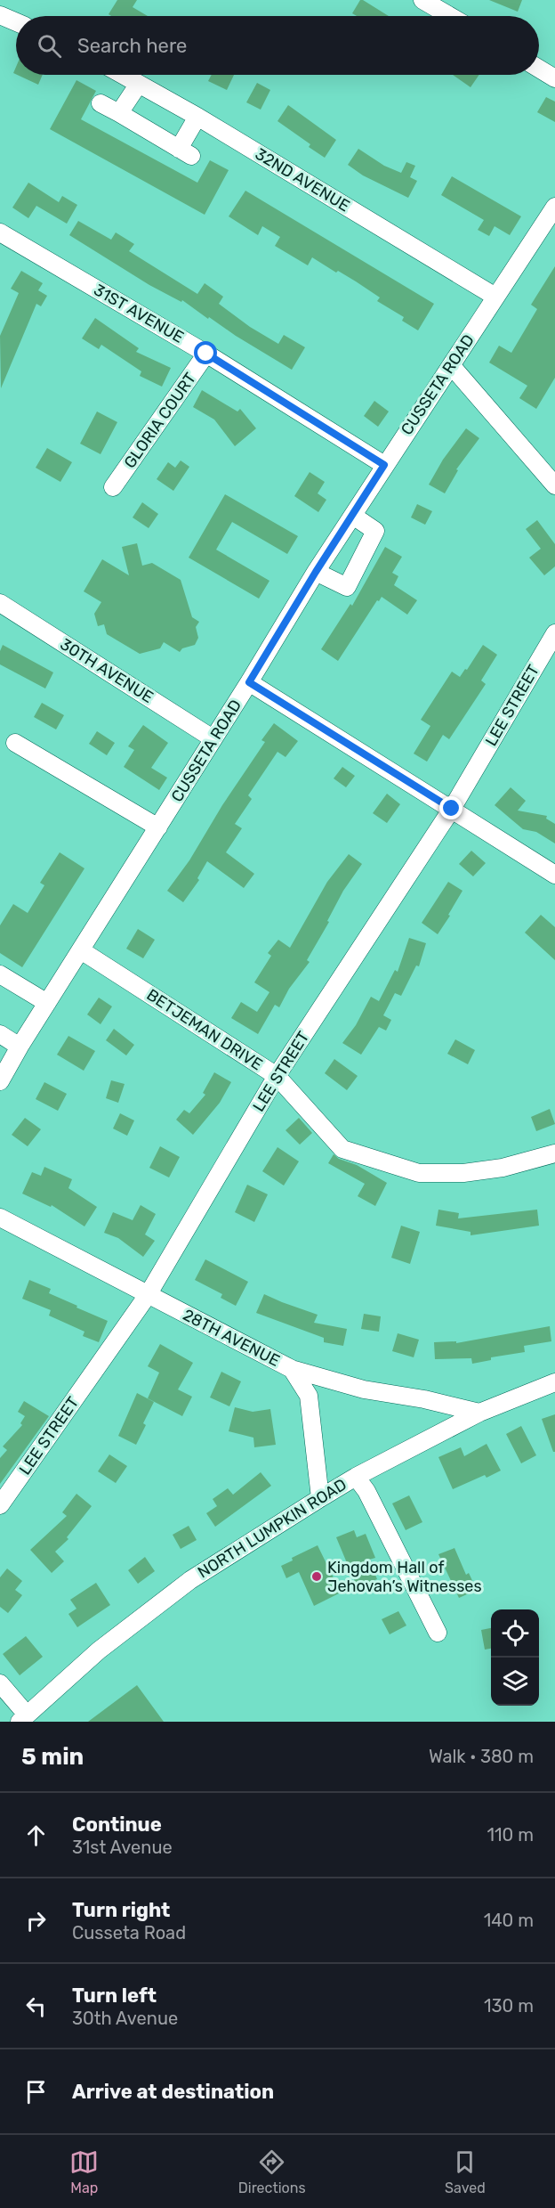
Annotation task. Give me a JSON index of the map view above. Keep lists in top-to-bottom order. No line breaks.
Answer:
{"streets":{"street":["32ND AVENUE","31ST AVENUE","CUSSETA ROAD","GLORIA COURT","30TH AVENUE","LEE STREET","BETJEMAN DRIVE","28TH AVENUE","NORTH LUMPKIN ROAD"]},"crossings":[["32ND AVENUE","CUSSETA ROAD"],["31ST AVENUE","CUSSETA ROAD"],["31ST AVENUE","GLORIA COURT"],["CUSSETA ROAD","30TH AVENUE"],["CUSSETA ROAD","BETJEMAN DRIVE"],["LEE STREET","BETJEMAN DRIVE"],["LEE STREET","28TH AVENUE"],["28TH AVENUE","NORTH LUMPKIN ROAD"]],"places":["Kingdom Hall of Jehovah’s Witnesses"],"page":{"search":"Search here","heading":["5 min","Walk · 380 m"],"list":[["Continue","31st Avenue","110 m"],["Turn right","Cusseta Road","140 m"],["Turn left","30th Avenue","130 m"],"Arrive at destination"],"nav":["Map","Directions","Saved"]}}
